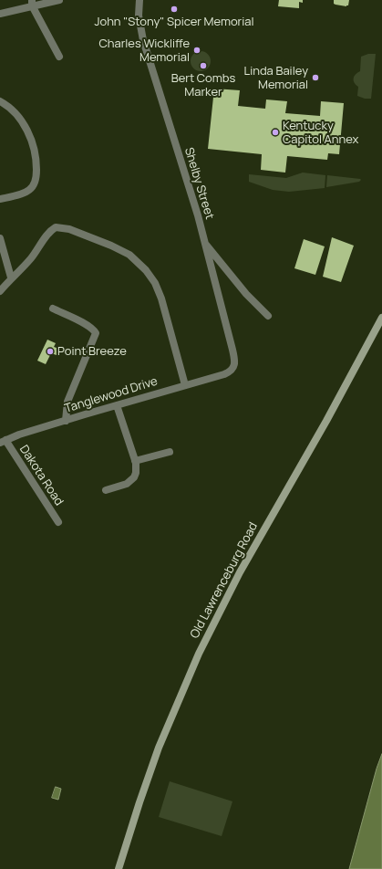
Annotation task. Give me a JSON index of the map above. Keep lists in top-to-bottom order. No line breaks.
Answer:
{"streets":{"main road":["Old Lawrenceburg Road"],"street":["Shelby Street","Tanglewood Drive","Dakota Road"]},"crossings":[["Shelby Street","Tanglewood Drive"],["Tanglewood Drive","Dakota Road"]],"places":["John \"Stony\" Spicer Memorial","Charles Wickliffe Memorial","Bert Combs Marker","Linda Bailey Memorial","Kentucky Capitol Annex","Point Breeze"]}
